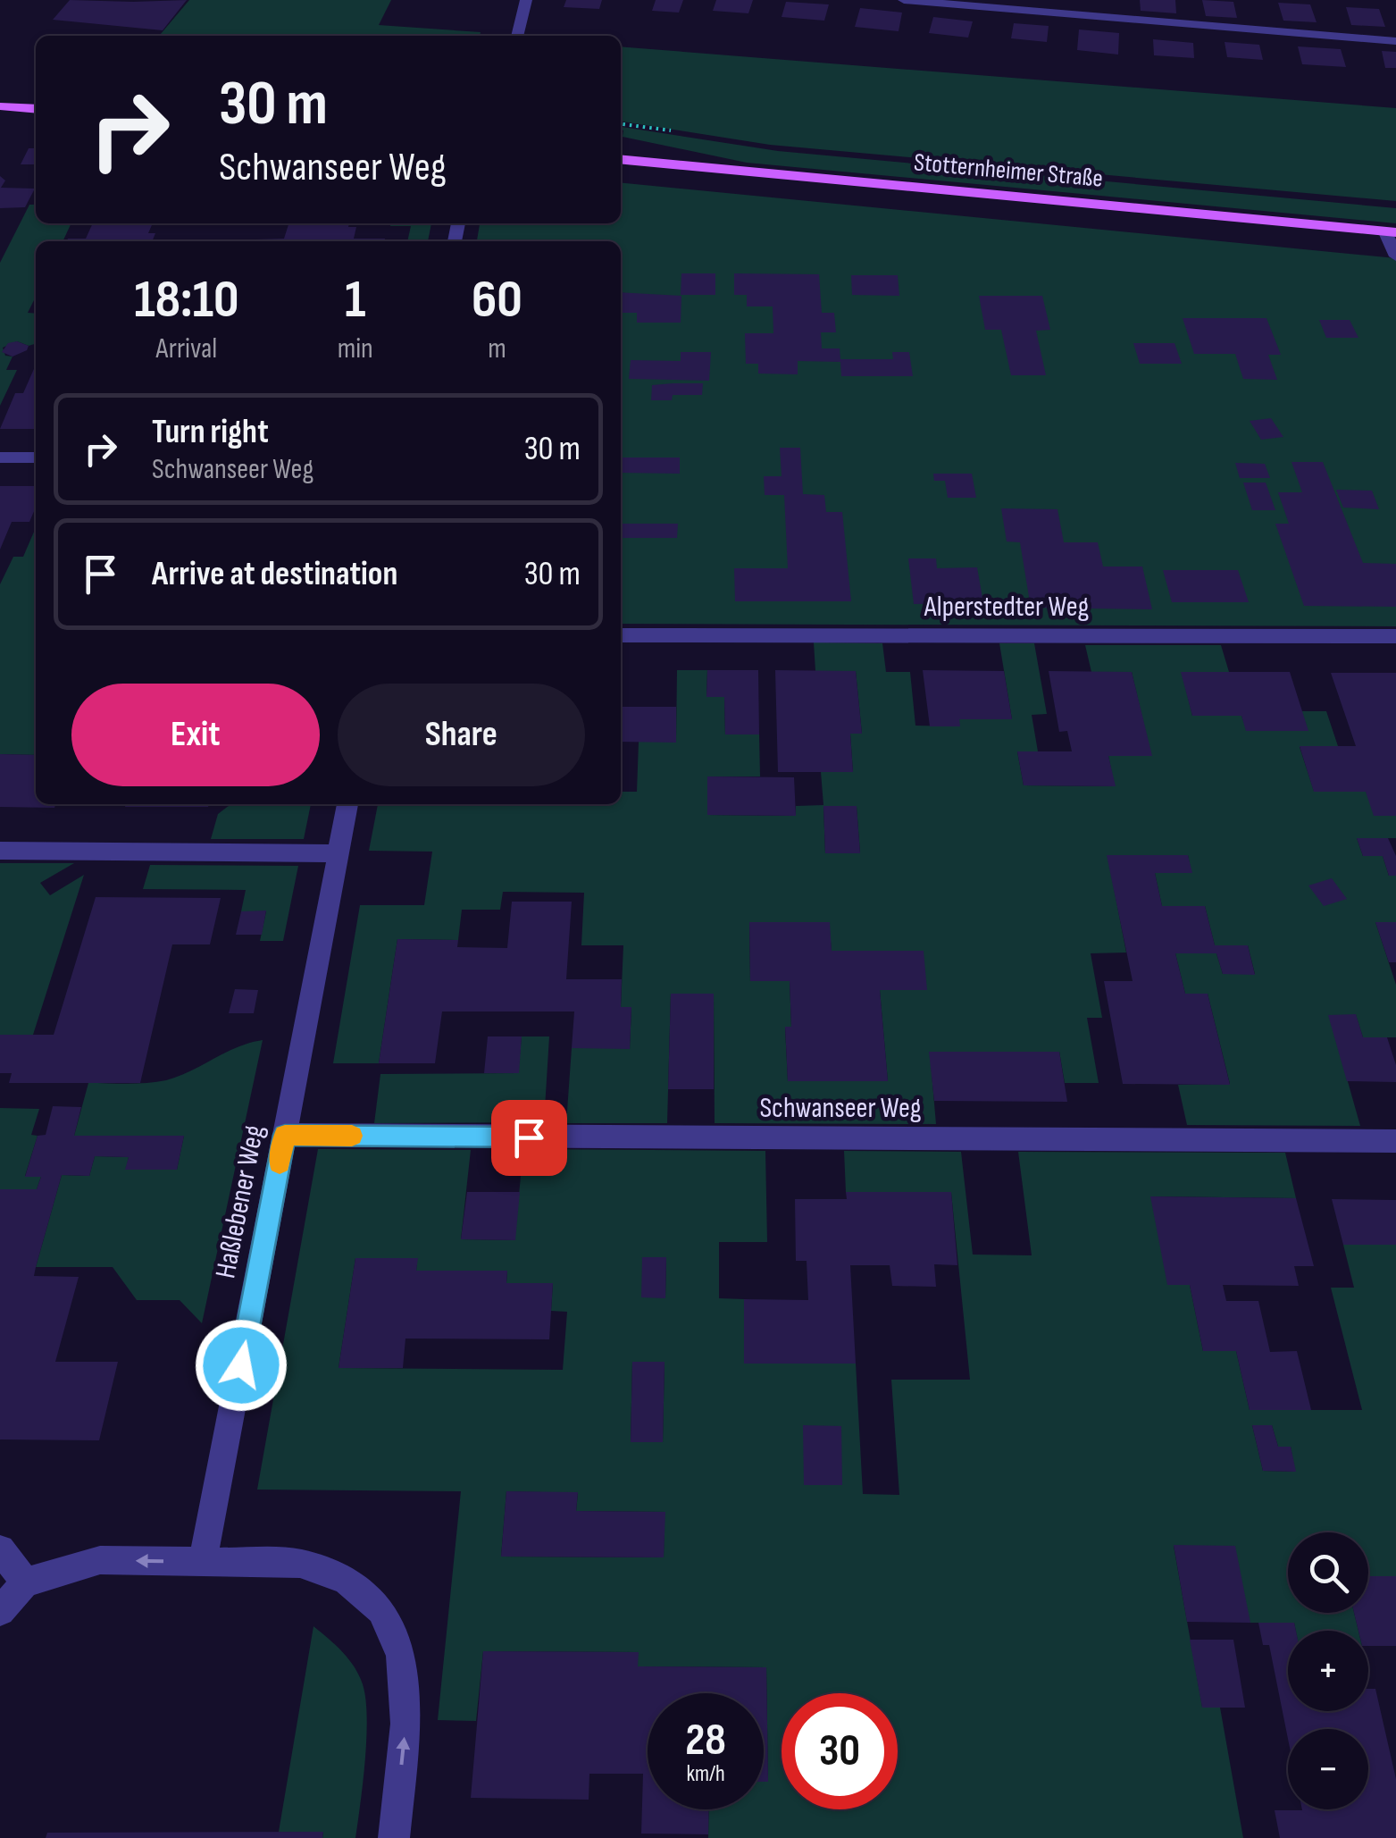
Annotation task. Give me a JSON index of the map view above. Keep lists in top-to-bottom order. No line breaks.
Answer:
{"streets":{"main road":["Stotternheimer Straße"],"street":["Alperstedter Weg","Schwanseer Weg","Haßlebener Weg"]},"crossings":[["Schwanseer Weg","Haßlebener Weg"]],"page":{"turn":["30 m","Schwanseer Weg"],"eta":["18:10","Arrival","1","min","60","m"],"list":[{"name":"Turn right","note":"Schwanseer Weg","value":"30 m"},{"name":"Arrive at destination","value":"30 m"}],"buttons":["Exit","Share"],"map_buttons":["+","−"],"speed":"28 km/h","limit":"30"}}
